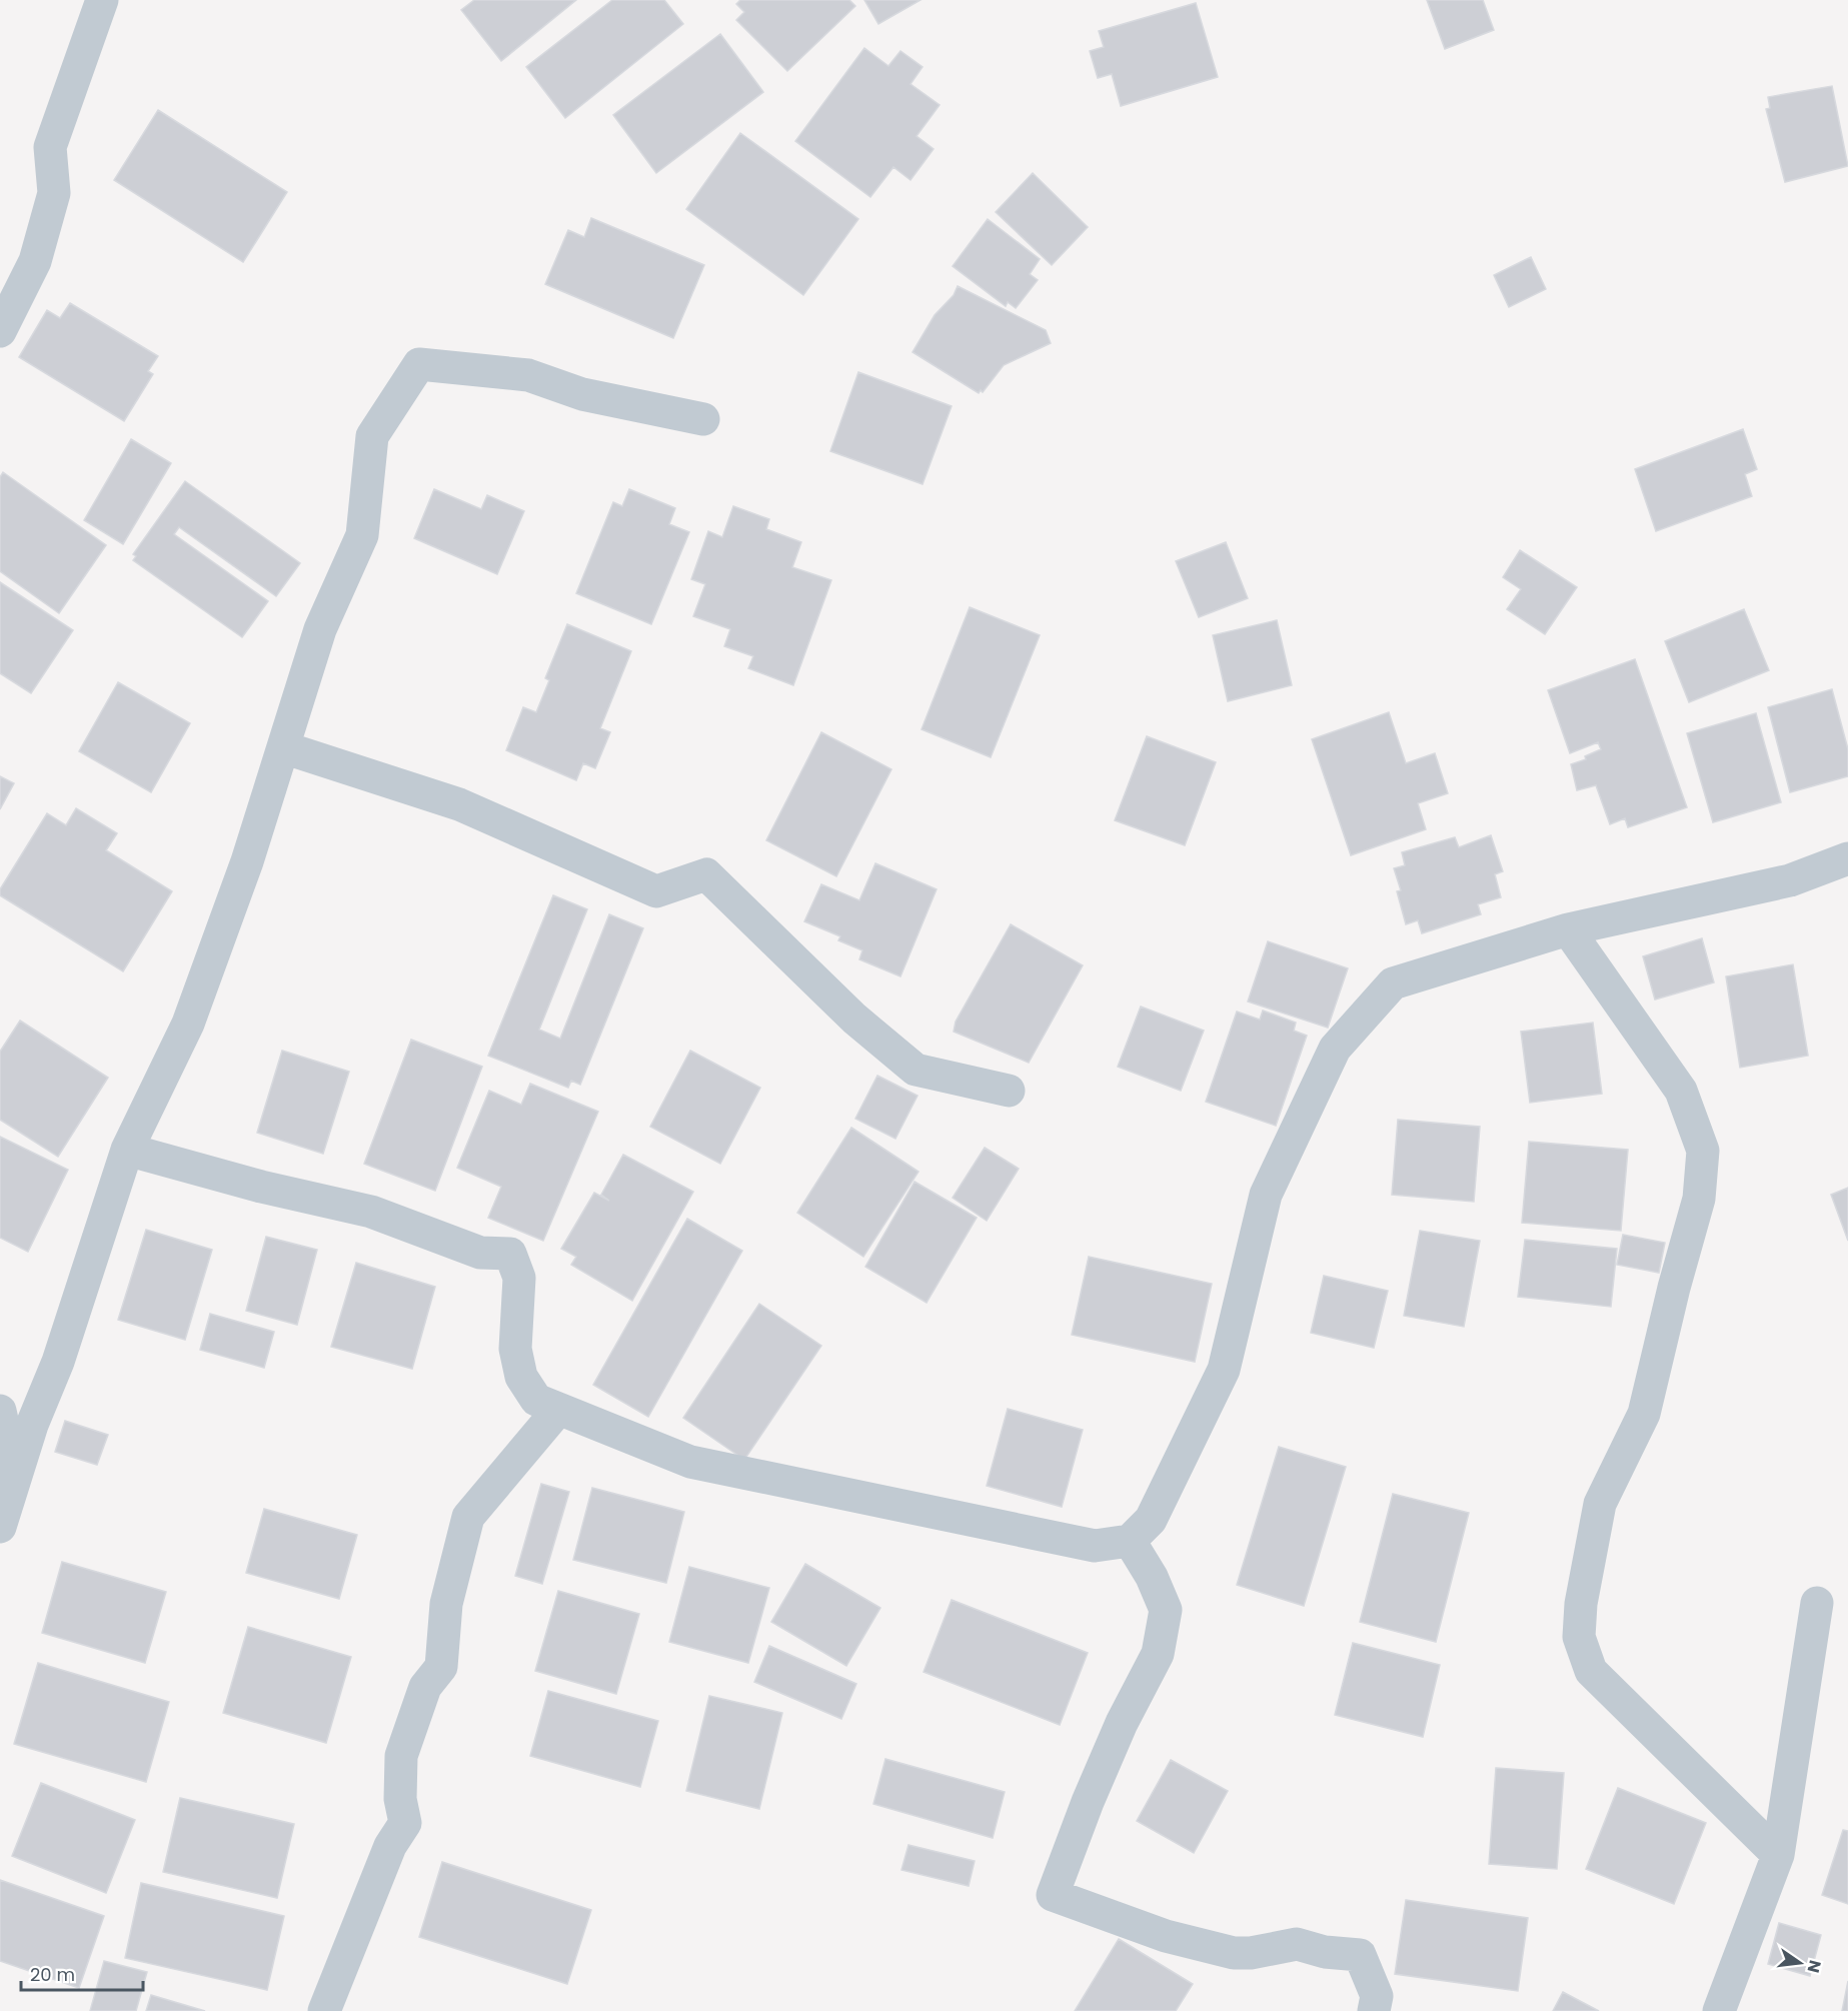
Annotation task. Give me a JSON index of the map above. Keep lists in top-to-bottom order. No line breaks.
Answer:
{"scale_bar":"20 m","north":"right"}
